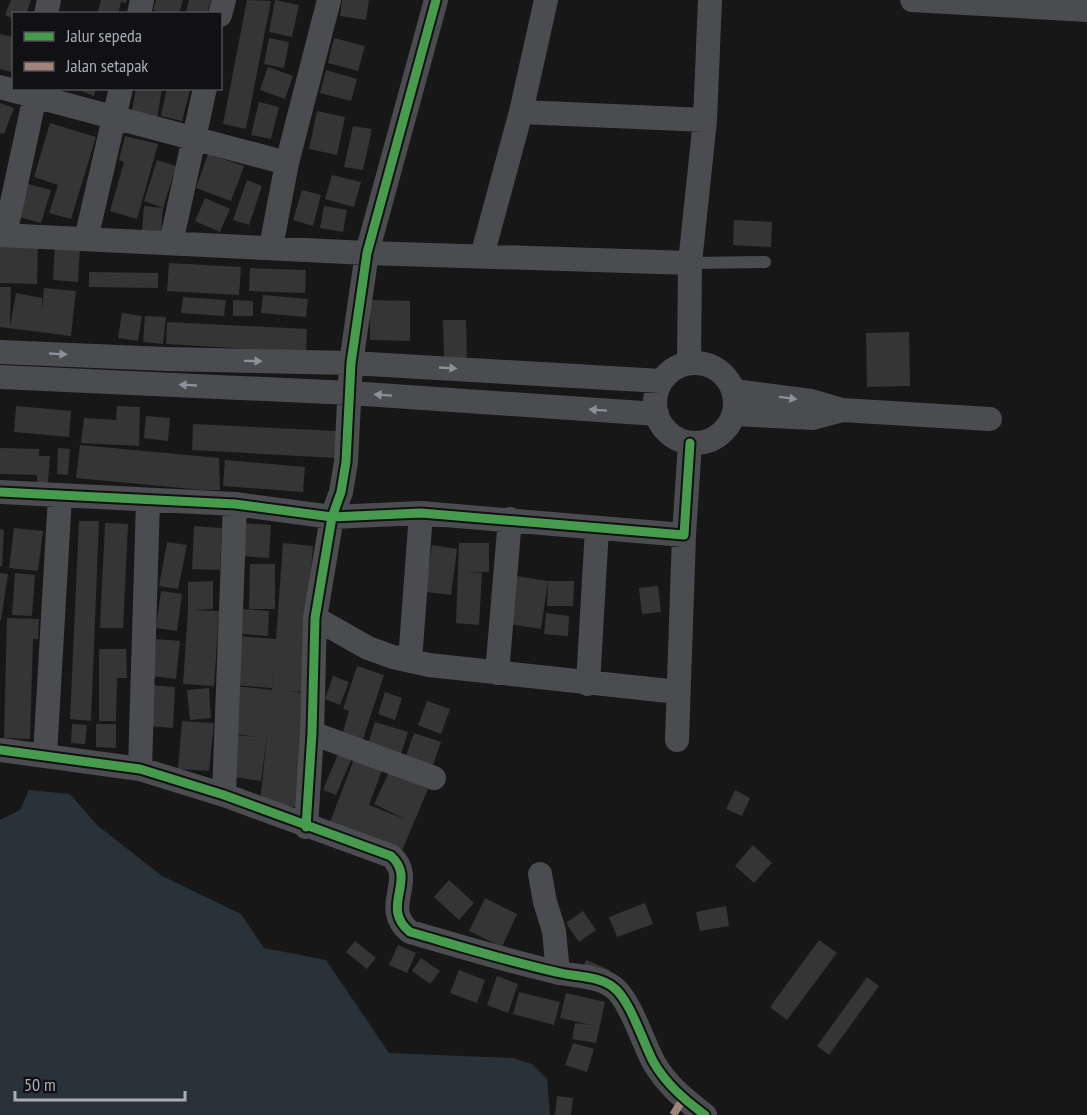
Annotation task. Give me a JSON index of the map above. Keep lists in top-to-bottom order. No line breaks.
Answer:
{"legend":["Jalur sepeda","Jalan setapak"],"scale_bar":"50 m"}
